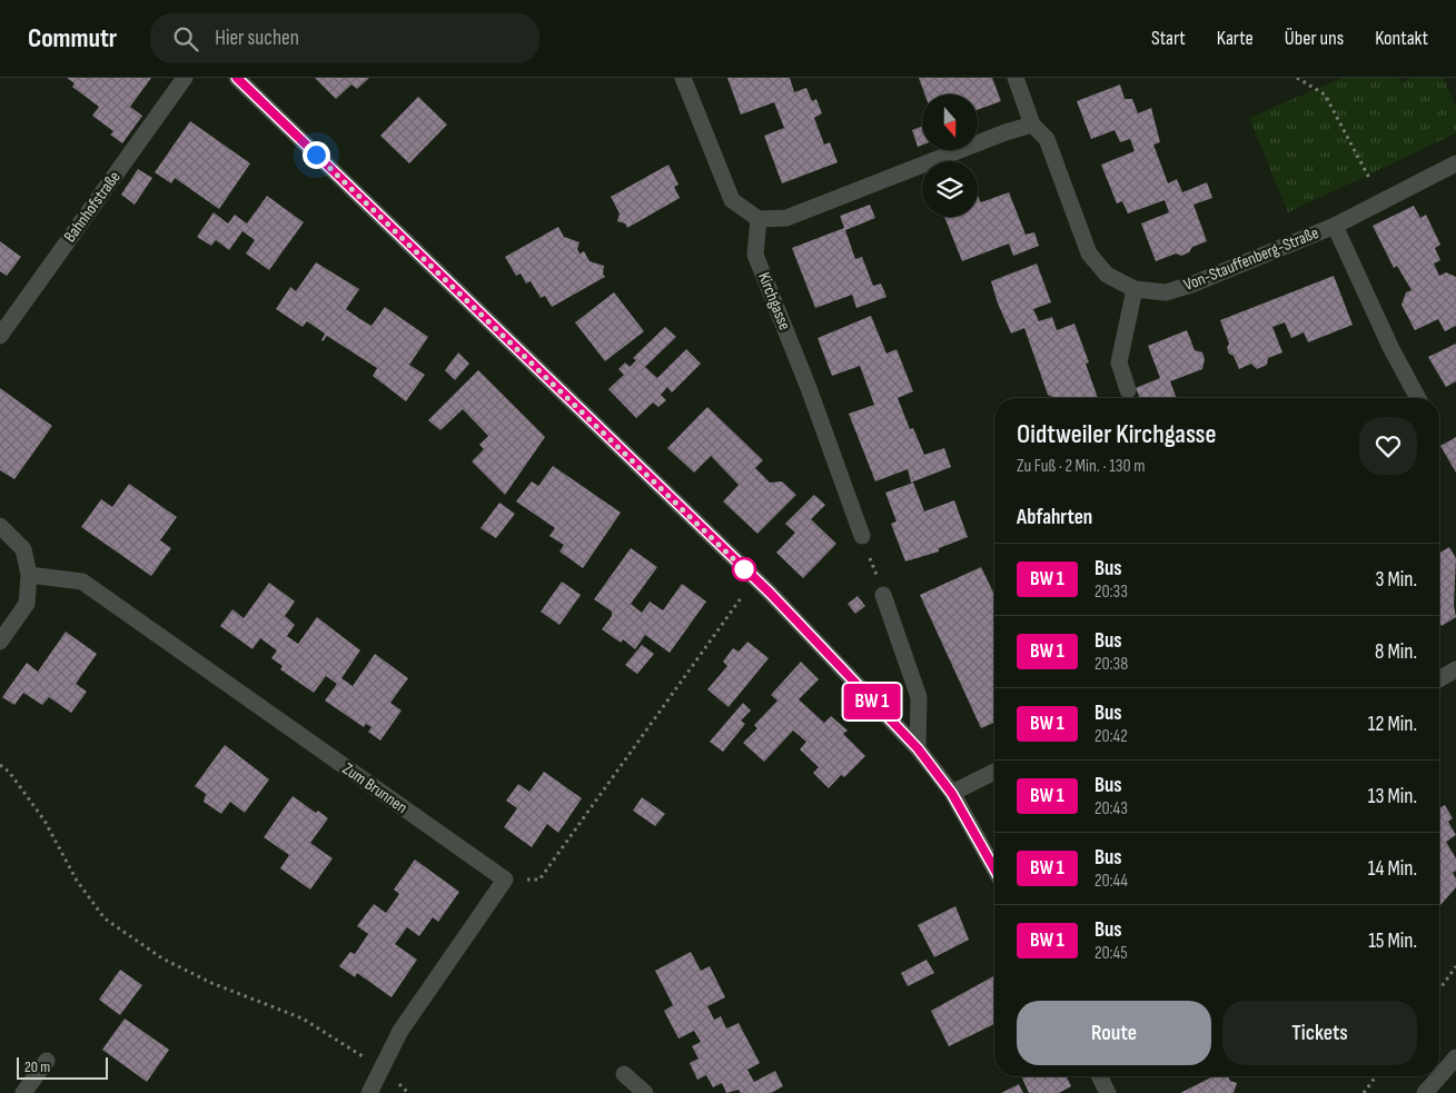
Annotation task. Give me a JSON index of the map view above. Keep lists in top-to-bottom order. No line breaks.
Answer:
{"streets":{"street":["Bahnhofstraße","Von-Stauffenberg-Straße","Kirchgasse","Zum Brunnen"]},"scale_bar":"20 m","north":"bottom","page":{"header":"Commutr","search":"Hier suchen","nav":["Start","Karte","Über uns","Kontakt"],"on_map":"BW 1","heading":[["Oidtweiler Kirchgasse","Zu Fuß · 2 Min. · 130 m"],"Abfahrten"],"list":[{"mark":"BW 1","name":"Bus","note":"20:33","value":"3 Min."},{"mark":"BW 1","name":"Bus","note":"20:38","value":"8 Min."},{"mark":"BW 1","name":"Bus","note":"20:42","value":"12 Min."},{"mark":"BW 1","name":"Bus","note":"20:43","value":"13 Min."},{"mark":"BW 1","name":"Bus","note":"20:44","value":"14 Min."},{"mark":"BW 1","name":"Bus","note":"20:45","value":"15 Min."}],"buttons":["Route","Tickets"],"scale":"20 m"}}
